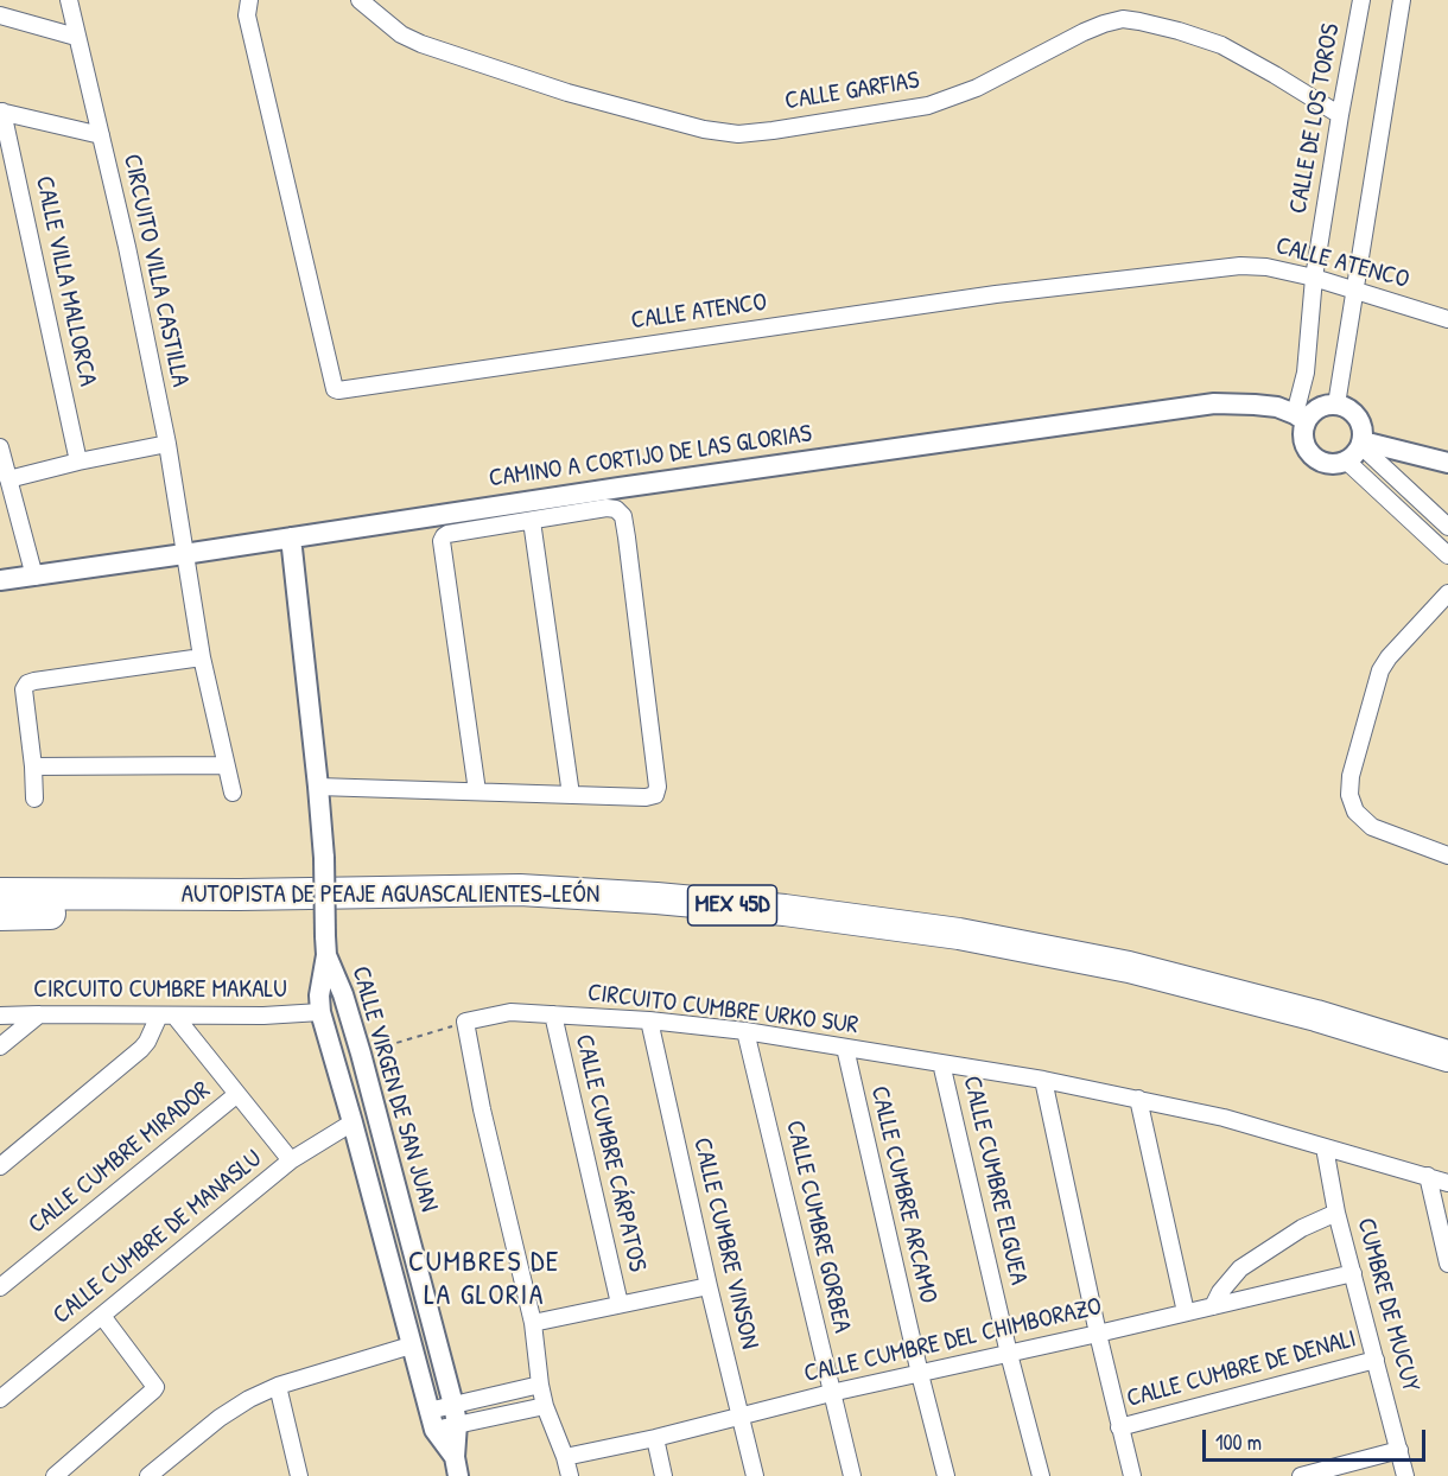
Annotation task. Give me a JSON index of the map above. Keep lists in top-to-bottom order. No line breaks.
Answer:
{"streets":{"highway":["AUTOPISTA DE PEAJE AGUASCALIENTES-LEÓN","MEX 45D"],"street":["CALLE GARFIAS","CALLE DE LOS TOROS","CALLE ATENCO","CIRCUITO VILLA CASTILLA","CALLE VILLA MALLORCA","CAMINO A CORTIJO DE LAS GLORIAS","CIRCUITO CUMBRE MAKALU","CIRCUITO CUMBRE URKO SUR","CALLE VIRGEN DE SAN JUAN","CALLE CUMBRE CÁRPATOS","CALLE CUMBRE MIRADOR","CALLE CUMBRE ELGUEA","CALLE CUMBRE ARCAMO","CALLE CUMBRE GORBEA","CALLE CUMBRE DE MANASLU","CALLE CUMBRE VINSON","CUMBRE DE MUCUY","CALLE CUMBRE DEL CHIMBORAZO","CALLE CUMBRE DE DENALI"]},"crossings":[["CALLE GARFIAS","CALLE DE LOS TOROS"],["CALLE DE LOS TOROS","CALLE ATENCO"],["CALLE DE LOS TOROS","CAMINO A CORTIJO DE LAS GLORIAS"],["CIRCUITO VILLA CASTILLA","CAMINO A CORTIJO DE LAS GLORIAS"],["CIRCUITO CUMBRE MAKALU","CALLE VIRGEN DE SAN JUAN"],["CIRCUITO CUMBRE URKO SUR","CALLE CUMBRE CÁRPATOS"],["CIRCUITO CUMBRE URKO SUR","CALLE CUMBRE ELGUEA"],["CIRCUITO CUMBRE URKO SUR","CALLE CUMBRE ARCAMO"],["CIRCUITO CUMBRE URKO SUR","CALLE CUMBRE GORBEA"],["CIRCUITO CUMBRE URKO SUR","CALLE CUMBRE VINSON"],["CIRCUITO CUMBRE URKO SUR","CUMBRE DE MUCUY"],["CALLE VIRGEN DE SAN JUAN","CALLE CUMBRE DE MANASLU"],["CALLE CUMBRE ELGUEA","CALLE CUMBRE DEL CHIMBORAZO"],["CALLE CUMBRE ARCAMO","CALLE CUMBRE DEL CHIMBORAZO"],["CALLE CUMBRE GORBEA","CALLE CUMBRE DEL CHIMBORAZO"],["CALLE CUMBRE VINSON","CALLE CUMBRE DEL CHIMBORAZO"],["CUMBRE DE MUCUY","CALLE CUMBRE DEL CHIMBORAZO"],["CUMBRE DE MUCUY","CALLE CUMBRE DE DENALI"]],"districts":["CUMBRES DE LA GLORIA"],"scale_bar":"100 m"}
